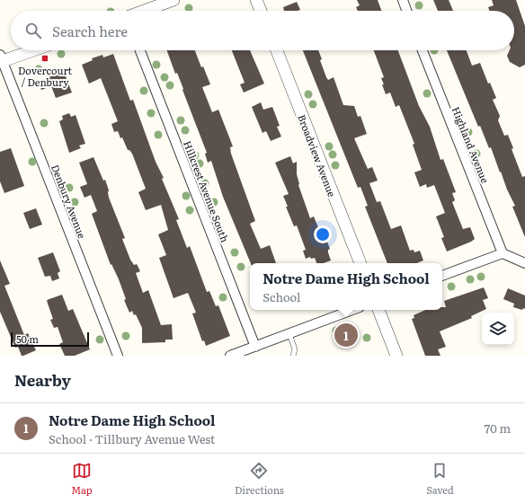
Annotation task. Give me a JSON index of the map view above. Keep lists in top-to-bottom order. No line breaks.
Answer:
{"streets":{"street":["Highland Avenue","Broadview Avenue","Hillcrest Avenue South","Denbury Avenue"]},"places":{"transit":["Dovercourt / Denbury"]},"scale_bar":"50 m","page":{"search":"Search here","popup":["Notre Dame High School","School"],"pins":"1","scale":"50 m","heading":"Nearby","list":[{"mark":"1","name":"Notre Dame High School","note":"School · Tillbury Avenue West","value":"70 m"}],"nav":["Map","Directions","Saved"]}}
